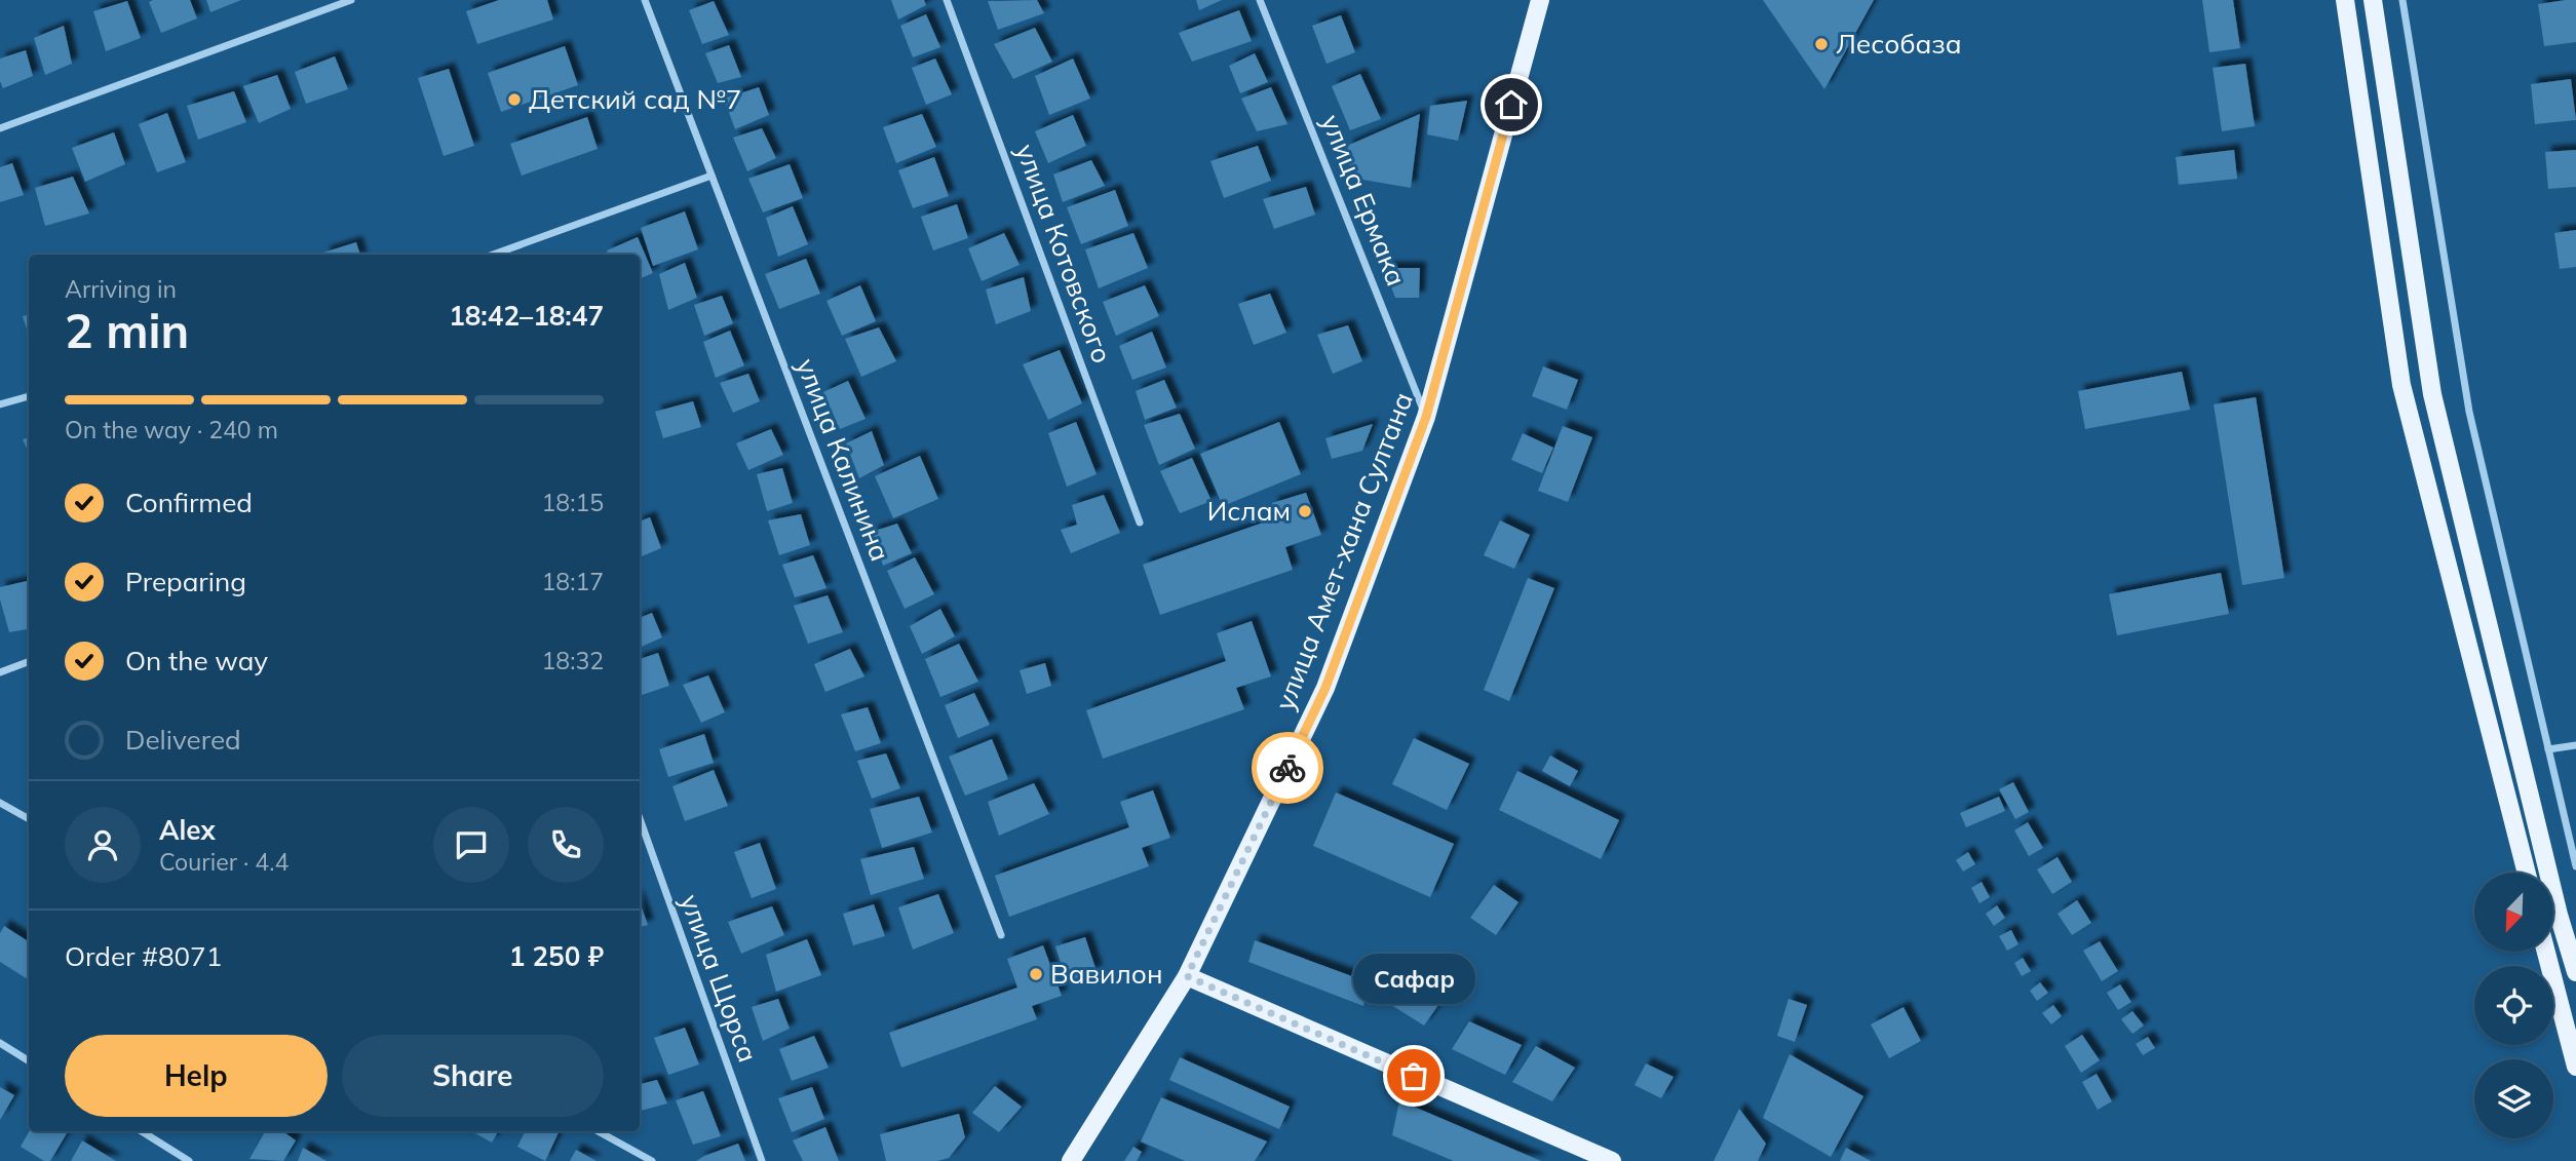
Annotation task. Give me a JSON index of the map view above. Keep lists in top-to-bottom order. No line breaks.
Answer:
{"streets":{"main road":["улица Амет-хана Султана"],"street":["улица Ермака","улица Котовского","улица Калинина","улица Щорса"]},"crossings":[["улица Ермака","улица Амет-хана Султана"]],"places":["Лесобаза","Детский сад №7","Ислам","Вавилон","Сафар"],"north":"bottom left","page":{"heading":["2 min","Arriving in","18:42–18:47"],"panel":["Alex","Courier · 4.4","Order #8071","1 250 ₽"],"bar":"On the way · 240 m","list":[["Confirmed","18:15"],["Preparing","18:17"],["On the way","18:32"],"Delivered"],"bubble":"Сафар","buttons":["Help","Share"]}}
